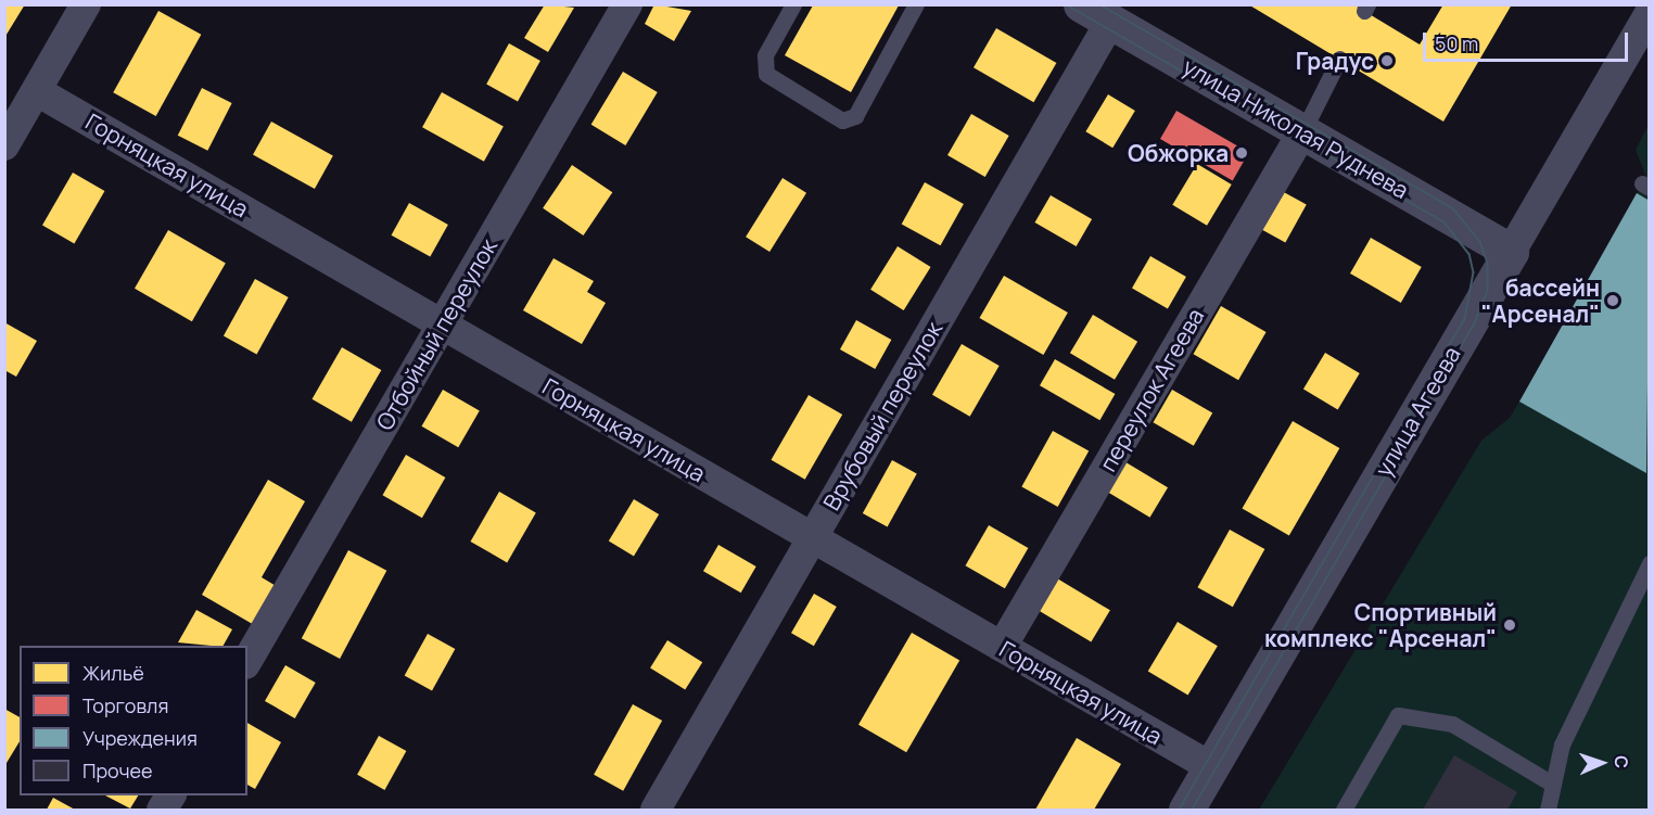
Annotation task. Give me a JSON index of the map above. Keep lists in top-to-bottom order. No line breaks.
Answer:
{"streets":{"street":["улица Николая Руднева","Горняцкая улица","Отбойный переулок","переулок Агеева","улица Агеева","Врубовый переулок"]},"crossings":[["улица Николая Руднева","переулок Агеева"],["улица Николая Руднева","улица Агеева"],["улица Николая Руднева","Врубовый переулок"],["Горняцкая улица","Отбойный переулок"],["Горняцкая улица","переулок Агеева"],["Горняцкая улица","улица Агеева"],["Горняцкая улица","Врубовый переулок"]],"places":["Градус","Обжорка","бассейн \"Арсенал\"","Спортивный комплекс \"Арсенал\""],"legend":["Жильё","Торговля","Учреждения","Прочее"],"scale_bar":"50 m","north":"right"}
